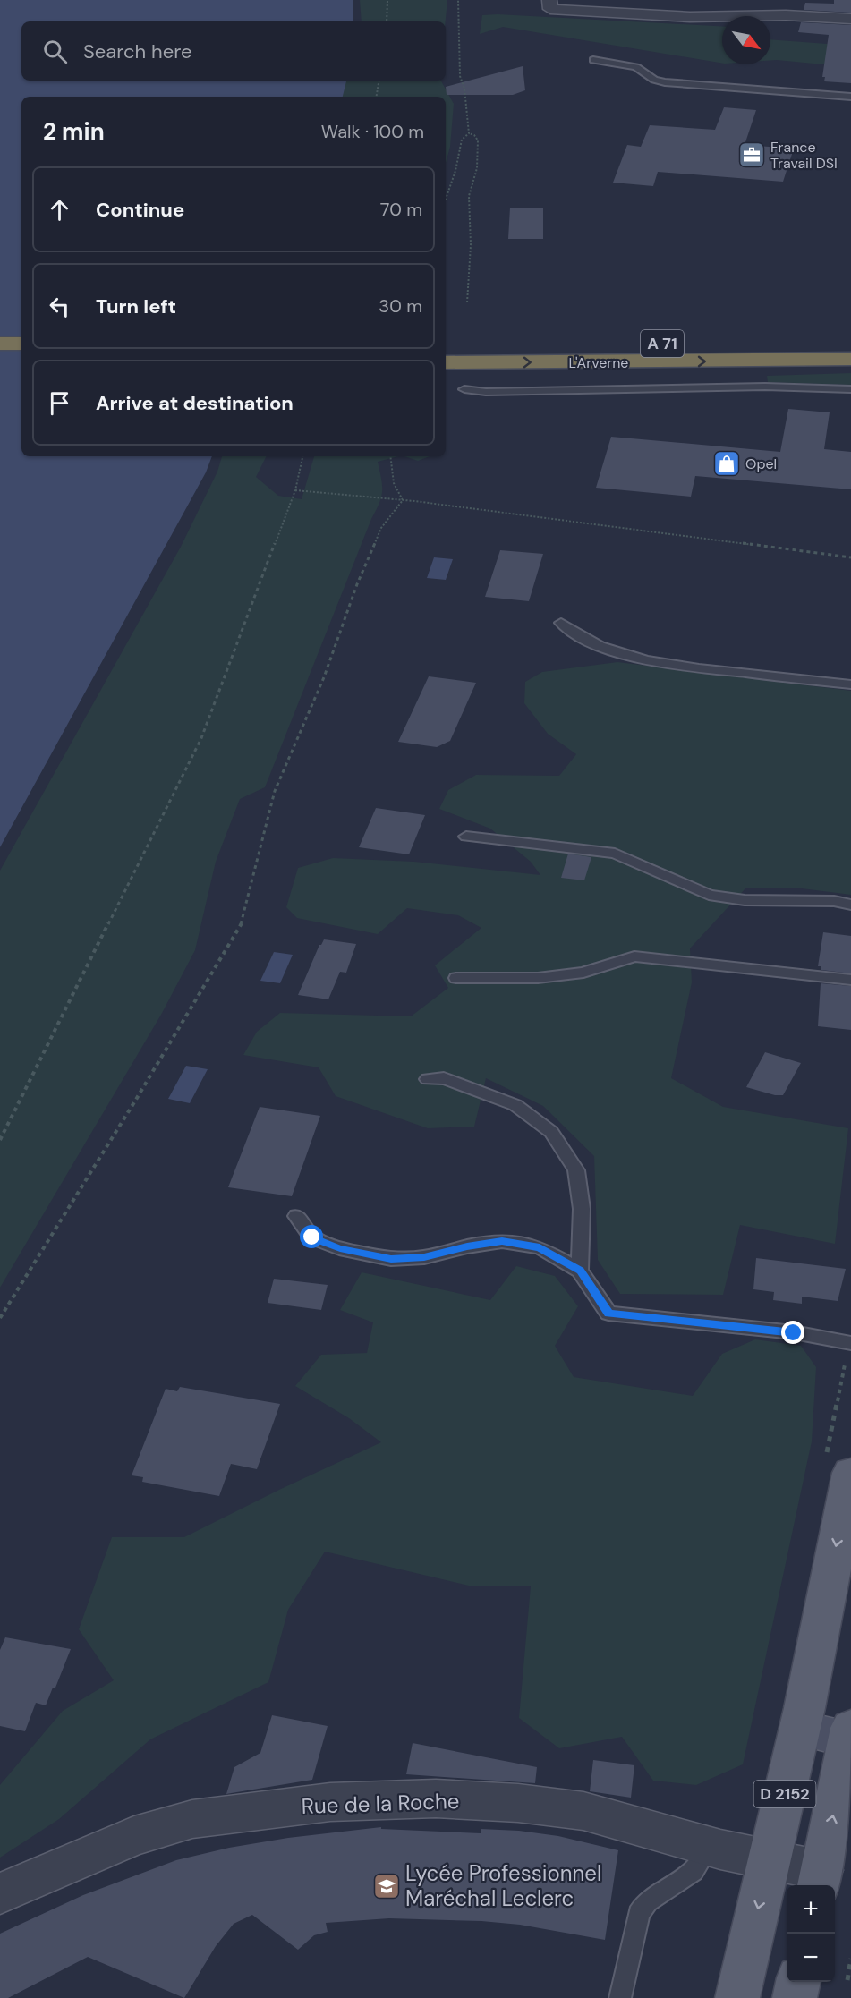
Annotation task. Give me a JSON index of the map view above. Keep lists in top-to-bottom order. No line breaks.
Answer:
{"streets":{"highway":["A 71","L'Arverne"],"main road":["D 2152"],"street":["Rue de la Roche"]},"crossings":[["D 2152","Rue de la Roche"]],"places":{"office":["France Travail DSI"],"shop":["Opel"],"school or university":["Lycée Professionnel Maréchal Leclerc"]},"north":"bottom right","page":{"search":"Search here","heading":["2 min","Walk · 100 m"],"list":[["Continue","70 m"],["Turn left","30 m"],"Arrive at destination"],"map_buttons":["+","−"]}}
